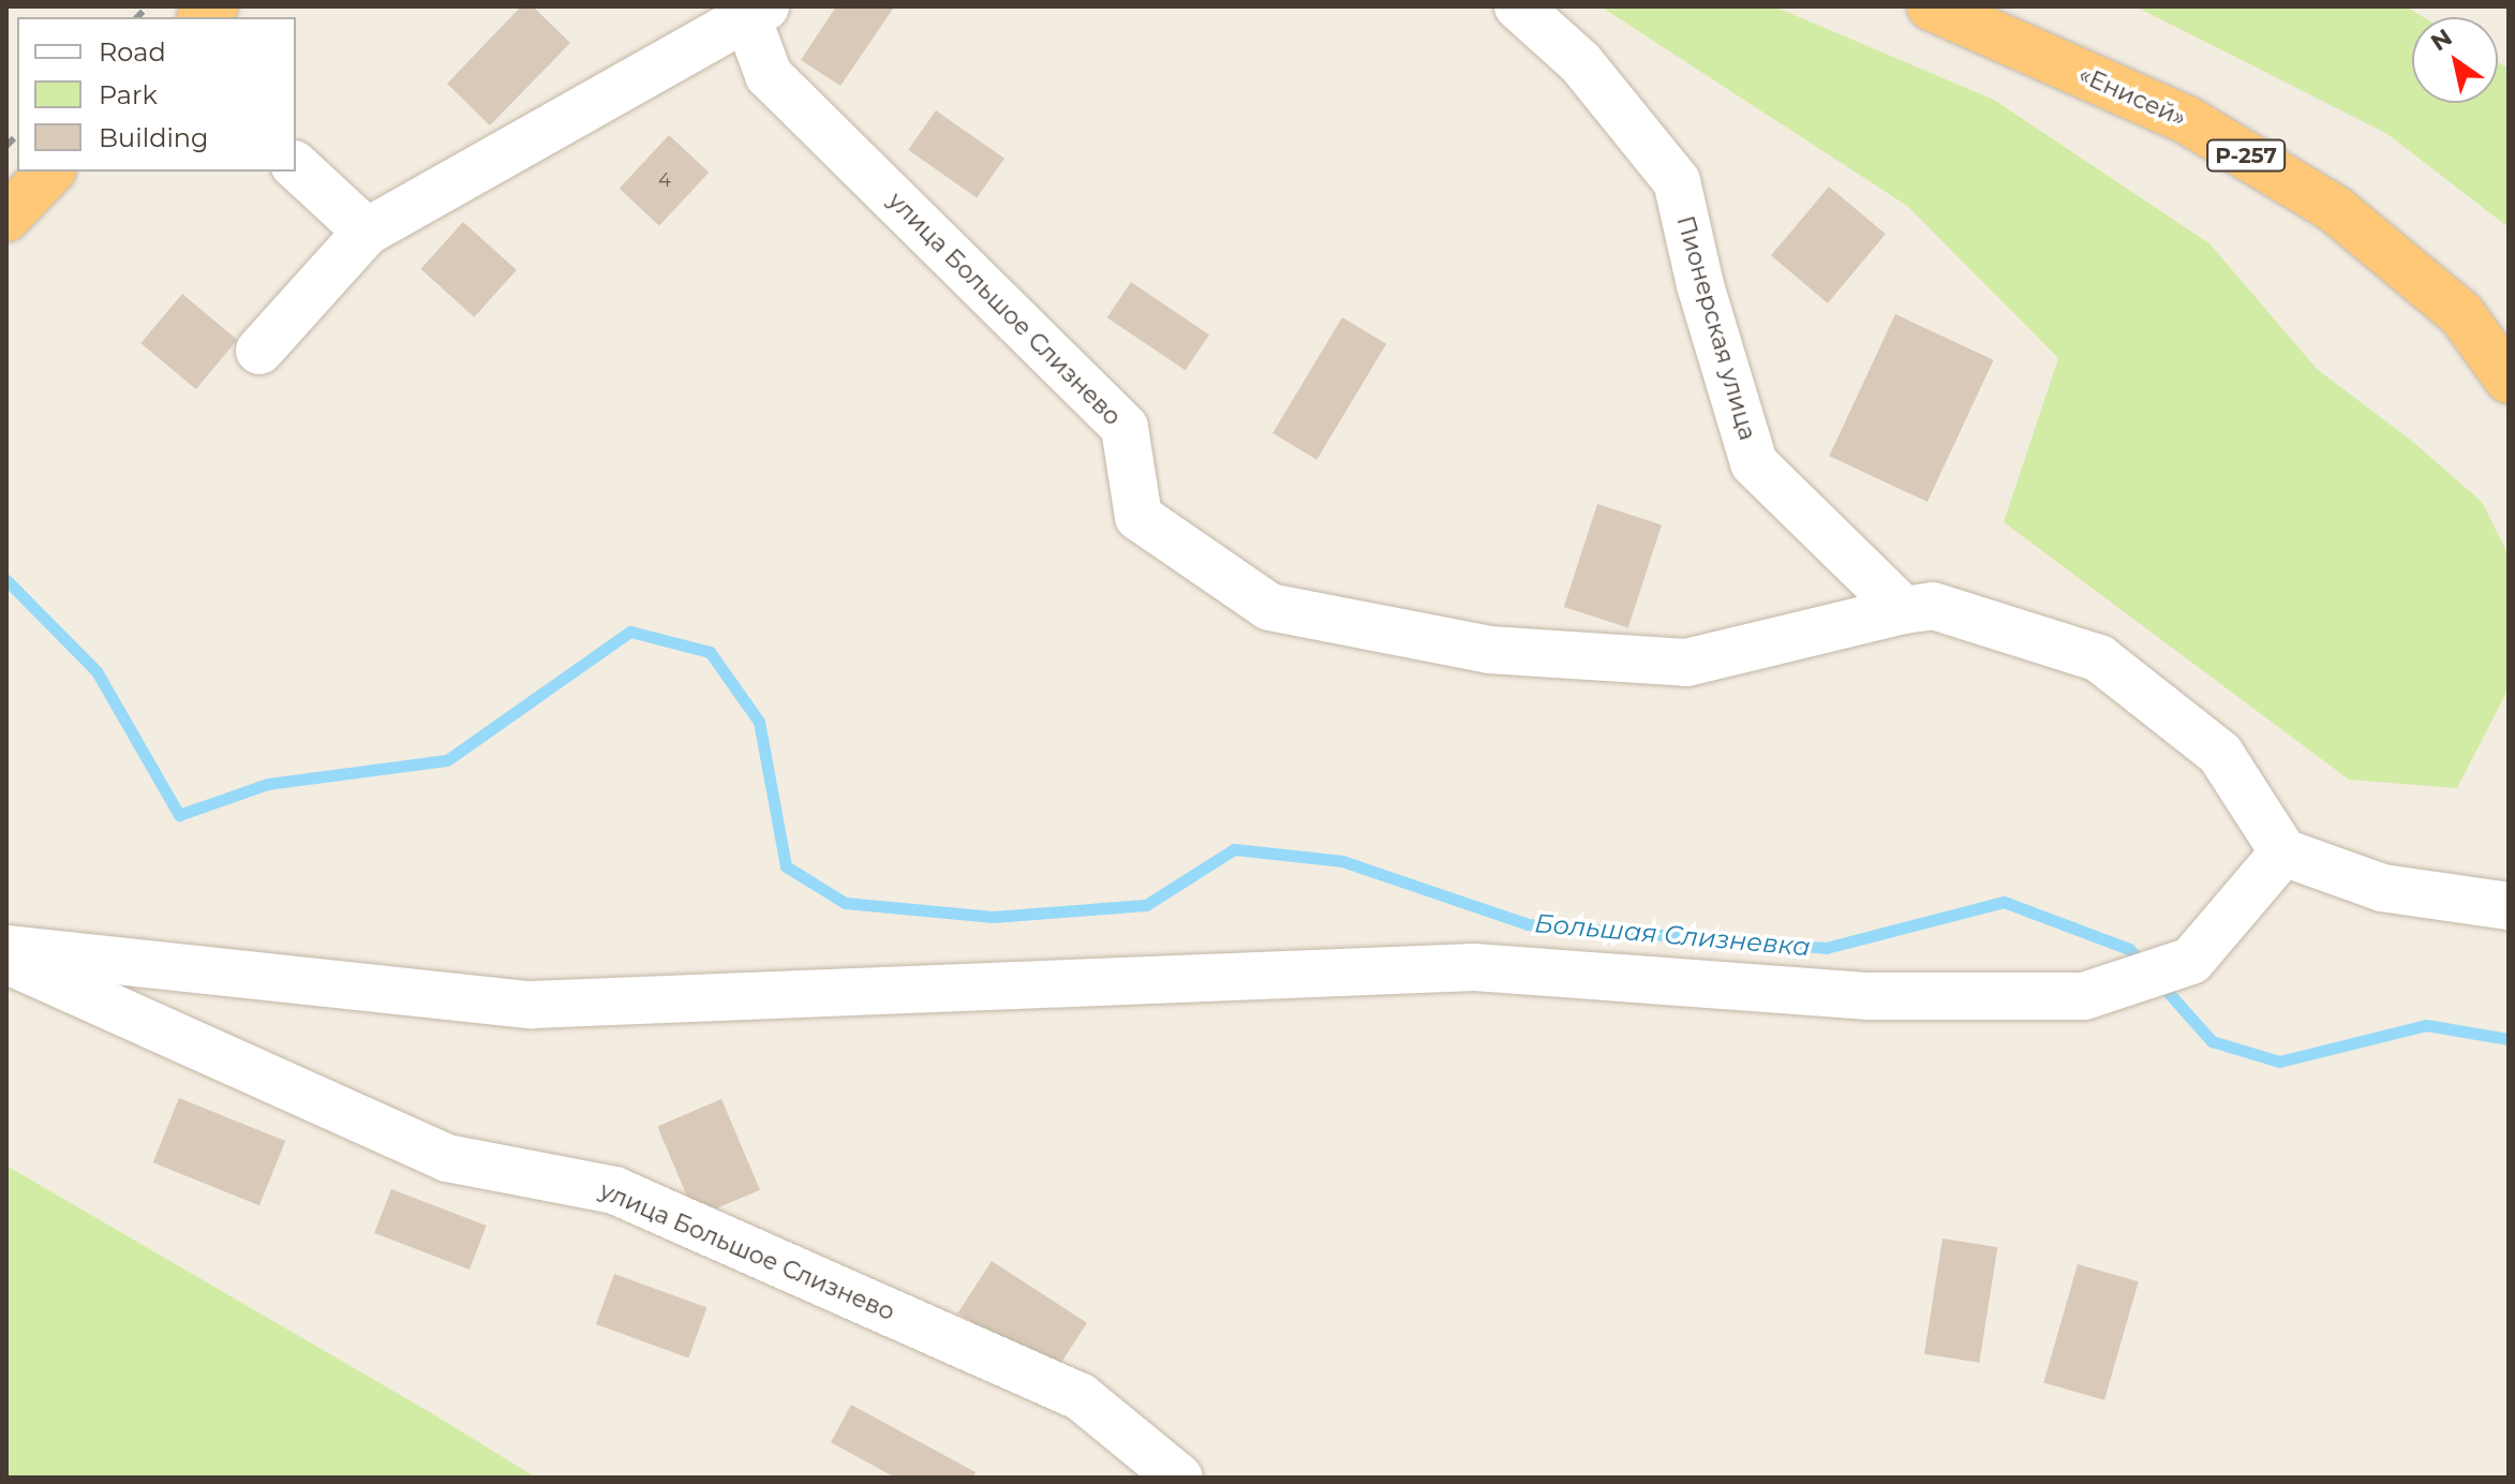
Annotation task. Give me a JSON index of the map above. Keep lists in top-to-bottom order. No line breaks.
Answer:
{"streets":{"highway":["«Енисей»","Р-257"],"street":["улица Большое Слизнево","Пионерская улица"]},"crossings":[["улица Большое Слизнево","Пионерская улица"]],"water":["Большая Слизневка"],"house_numbers":["4"],"legend":["Road","Park","Building"],"north":"top left"}
